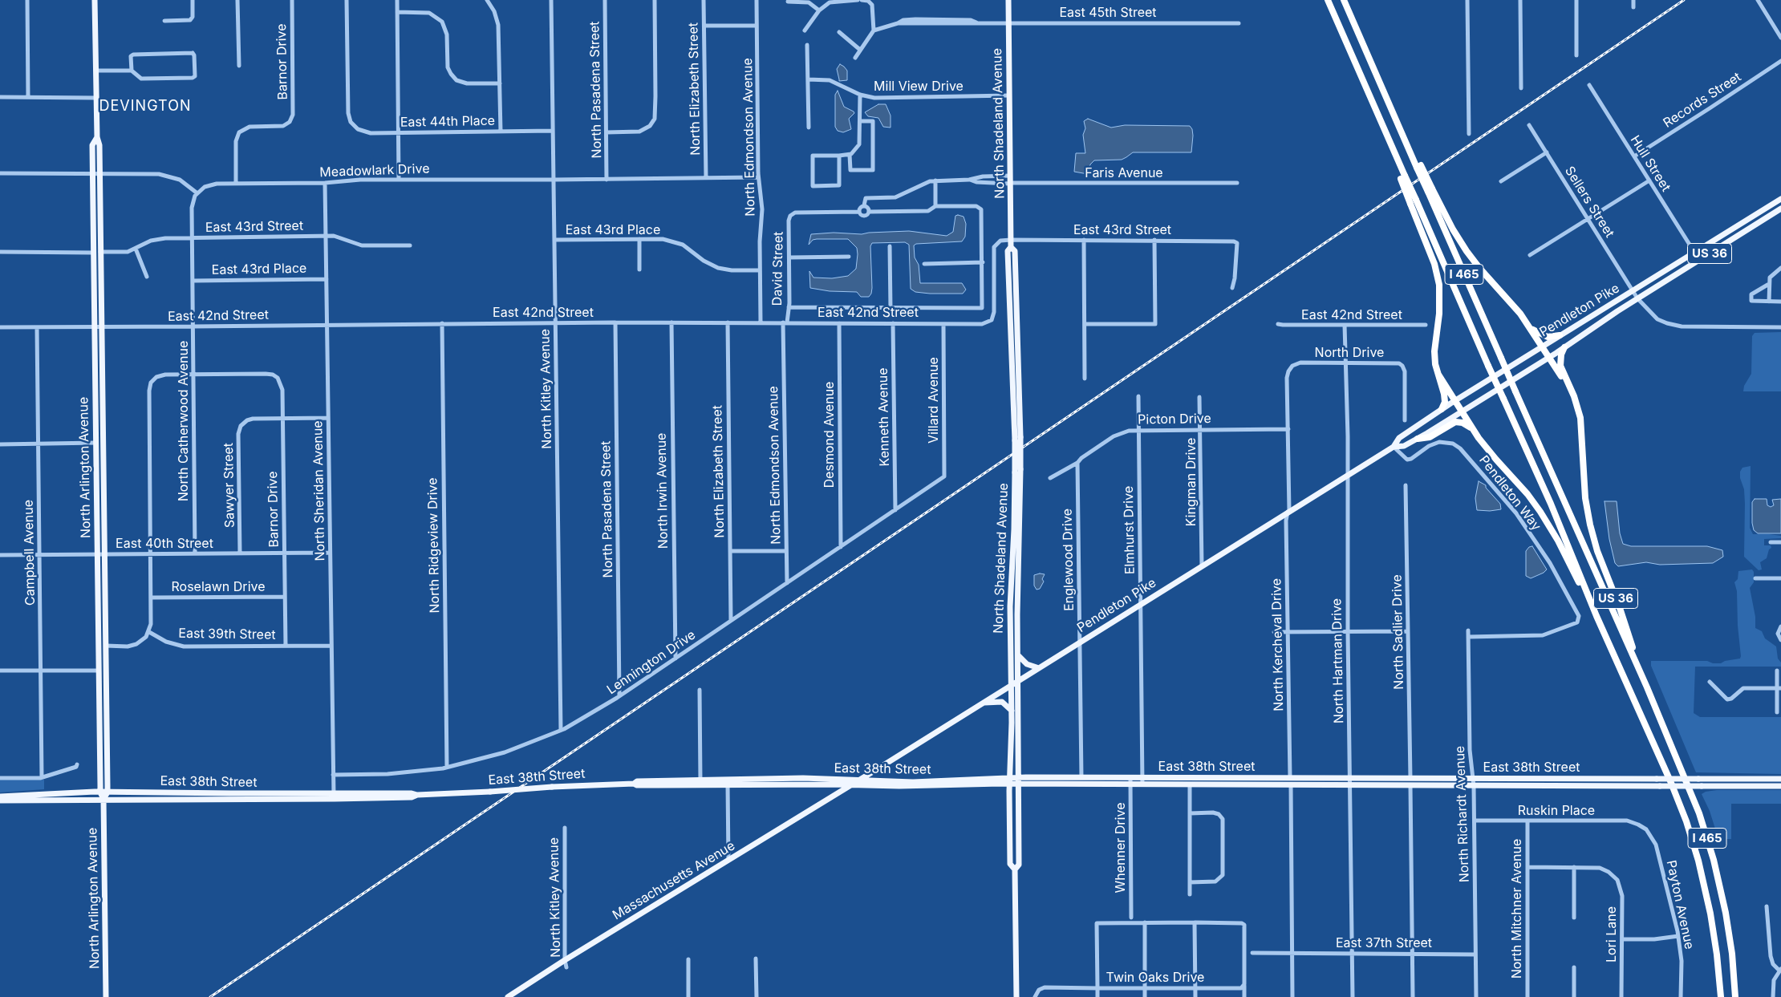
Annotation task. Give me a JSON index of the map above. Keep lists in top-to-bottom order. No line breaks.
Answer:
{"streets":{"highway":["US 36","I 465"],"main road":["North Shadeland Avenue","Pendleton Pike","North Arlington Avenue","East 38th Street","Massachusetts Avenue"],"street":["East 45th Street","Barnor Drive","Mill View Drive","North Elizabeth Street","North Pasadena Street","Records Street","East 44th Place","North Edmondson Avenue","Hull Street","Meadowlark Drive","Faris Avenue","Sellers Street","East 43rd Street","East 43rd Place","David Street","East 42nd Street","North Drive","North Kitley Avenue","Villard Avenue","Kenneth Avenue","Picton Drive","North Catherwood Avenue","Desmond Avenue","Kingman Drive","Sawyer Street","North Sheridan Avenue","North Irwin Avenue","Pendleton Way","Elmhurst Drive","East 40th Street","North Ridgeview Drive","Campbell Avenue","Englewood Drive","Roselawn Drive","North Sadlier Drive","East 39th Street","North Kercheval Drive","North Hartman Drive","Lennington Drive","Ruskin Place","North Richardt Avenue","Whenner Drive","Payton Avenue","North Mitchner Avenue","Lori Lane","East 37th Street","Twin Oaks Drive"]},"crossings":[["East 45th Street","North Shadeland Avenue"],["Barnor Drive","Meadowlark Drive"],["Barnor Drive","North Catherwood Avenue"],["Barnor Drive","Sawyer Street"],["Barnor Drive","East 40th Street"],["Barnor Drive","Roselawn Drive"],["Barnor Drive","East 39th Street"],["Mill View Drive","North Shadeland Avenue"],["North Elizabeth Street","Meadowlark Drive"],["North Elizabeth Street","East 42nd Street"],["North Elizabeth Street","Lennington Drive"],["North Pasadena Street","Meadowlark Drive"],["North Pasadena Street","East 42nd Street"],["North Pasadena Street","Lennington Drive"],["Records Street","Hull Street"],["East 44th Place","North Kitley Avenue"],["North Shadeland Avenue","Faris Avenue"],["North Shadeland Avenue","East 43rd Street"],["North Shadeland Avenue","Pendleton Pike"],["North Shadeland Avenue","East 42nd Street"],["North Shadeland Avenue","East 38th Street"],["North Edmondson Avenue","Meadowlark Drive"],["North Edmondson Avenue","East 43rd Place"],["North Edmondson Avenue","David Street"],["North Edmondson Avenue","East 42nd Street"],["North Edmondson Avenue","Lennington Drive"],["Hull Street","Pendleton Pike"],["Meadowlark Drive","North Kitley Avenue"],["Meadowlark Drive","North Catherwood Avenue"],["Meadowlark Drive","North Sheridan Avenue"],["Faris Avenue","David Street"],["Sellers Street","Pendleton Pike"],["East 43rd Street","East 42nd Street"],["East 43rd Street","North Catherwood Avenue"],["East 43rd Street","North Arlington Avenue"],["East 43rd Street","North Sheridan Avenue"],["East 43rd Place","North Kitley Avenue"],["East 43rd Place","North Catherwood Avenue"],["East 43rd Place","North Sheridan Avenue"],["US 36","I 465"],["US 36","Pendleton Pike"],["David Street","East 42nd Street"],["Pendleton Pike","Kingman Drive"],["Pendleton Pike","Pendleton Way"],["Pendleton Pike","Elmhurst Drive"],["Pendleton Pike","Englewood Drive"],["Pendleton Pike","North Kercheval Drive"],["Pendleton Pike","North Hartman Drive"],["Pendleton Pike","East 38th Street"],["Pendleton Pike","Massachusetts Avenue"],["East 42nd Street","North Kitley Avenue"],["East 42nd Street","Villard Avenue"],["East 42nd Street","Kenneth Avenue"],["East 42nd Street","North Catherwood Avenue"],["East 42nd Street","Desmond Avenue"],["East 42nd Street","North Arlington Avenue"],["East 42nd Street","North Sheridan Avenue"],["East 42nd Street","North Irwin Avenue"],["East 42nd Street","North Ridgeview Drive"],["East 42nd Street","Campbell Avenue"],["East 42nd Street","North Hartman Drive"],["North Drive","Picton Drive"],["North Drive","North Kercheval Drive"],["North Drive","North Hartman Drive"],["North Kitley Avenue","Lennington Drive"],["North Kitley Avenue","Massachusetts Avenue"],["Villard Avenue","Lennington Drive"],["Kenneth Avenue","Lennington Drive"],["Picton Drive","Kingman Drive"],["Picton Drive","Elmhurst Drive"],["Picton Drive","Englewood Drive"],["Picton Drive","North Kercheval Drive"],["North Catherwood Avenue","East 40th Street"],["Desmond Avenue","Lennington Drive"],["North Arlington Avenue","East 40th Street"],["North Arlington Avenue","East 38th Street"],["Sawyer Street","East 40th Street"],["North Sheridan Avenue","East 40th Street"],["North Sheridan Avenue","East 39th Street"],["North Sheridan Avenue","Lennington Drive"],["North Sheridan Avenue","East 38th Street"],["North Irwin Avenue","Lennington Drive"],["Pendleton Way","North Richardt Avenue"],["Elmhurst Drive","East 38th Street"],["East 40th Street","Campbell Avenue"],["North Ridgeview Drive","Lennington Drive"],["Englewood Drive","East 38th Street"],["North Sadlier Drive","East 38th Street"],["North Kercheval Drive","East 38th Street"],["North Hartman Drive","East 38th Street"],["North Hartman Drive","East 37th Street"],["East 38th Street","North Richardt Avenue"],["East 38th Street","Whenner Drive"],["East 38th Street","Massachusetts Avenue"],["Ruskin Place","North Richardt Avenue"],["Ruskin Place","Payton Avenue"],["Ruskin Place","North Mitchner Avenue"],["North Richardt Avenue","East 37th Street"]],"districts":["DEVINGTON"]}
